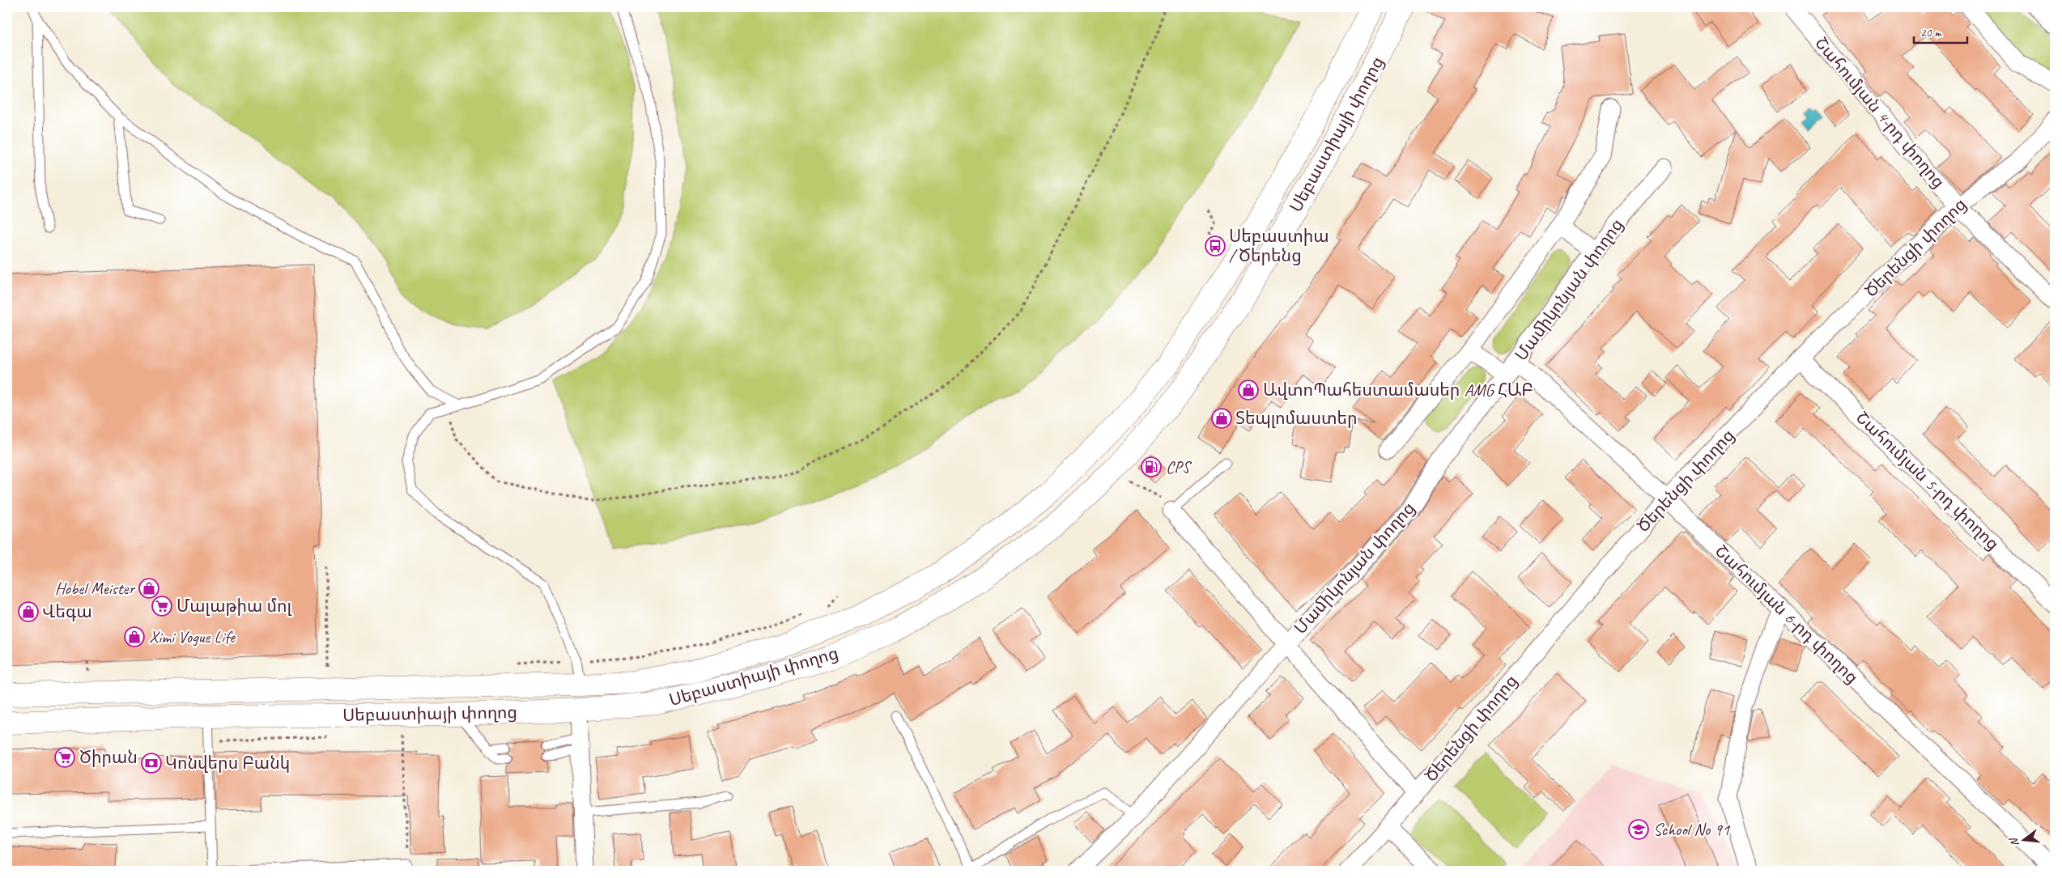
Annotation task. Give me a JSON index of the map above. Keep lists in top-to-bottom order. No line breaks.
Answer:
{"streets":{"main road":["Սեբաստիայի փողոց"],"street":["Շահումյան 4-րդ փողոց","Ծերենցի փողոց","Մամիկոնյան փողոց","Շահումյան 5-րդ փողոց","Շահումյան 6-րդ փողոց"]},"crossings":[["Շահումյան 4-րդ փողոց","Ծերենցի փողոց"],["Ծերենցի փողոց","Շահումյան 5-րդ փողոց"],["Ծերենցի փողոց","Շահումյան 6-րդ փողոց"],["Մամիկոնյան փողոց","Շահումյան 6-րդ փողոց"]],"places":{"bus stop":["Սեբաստիա / Ծերենց"],"shop":["ԱվտոՊահեստամասեր AMG ՀԱԲ","Տեպլոմաստեր","Hobel Meister","Վեգա","Ximi Vogue Life"],"fuel station":["CPS"],"supermarket":["Մալաթիա մոլ","Ծիրան"],"bank":["Կոնվերս Բանկ"],"school or university":["School No 91"]},"scale_bar":"20 m","north":"left"}
